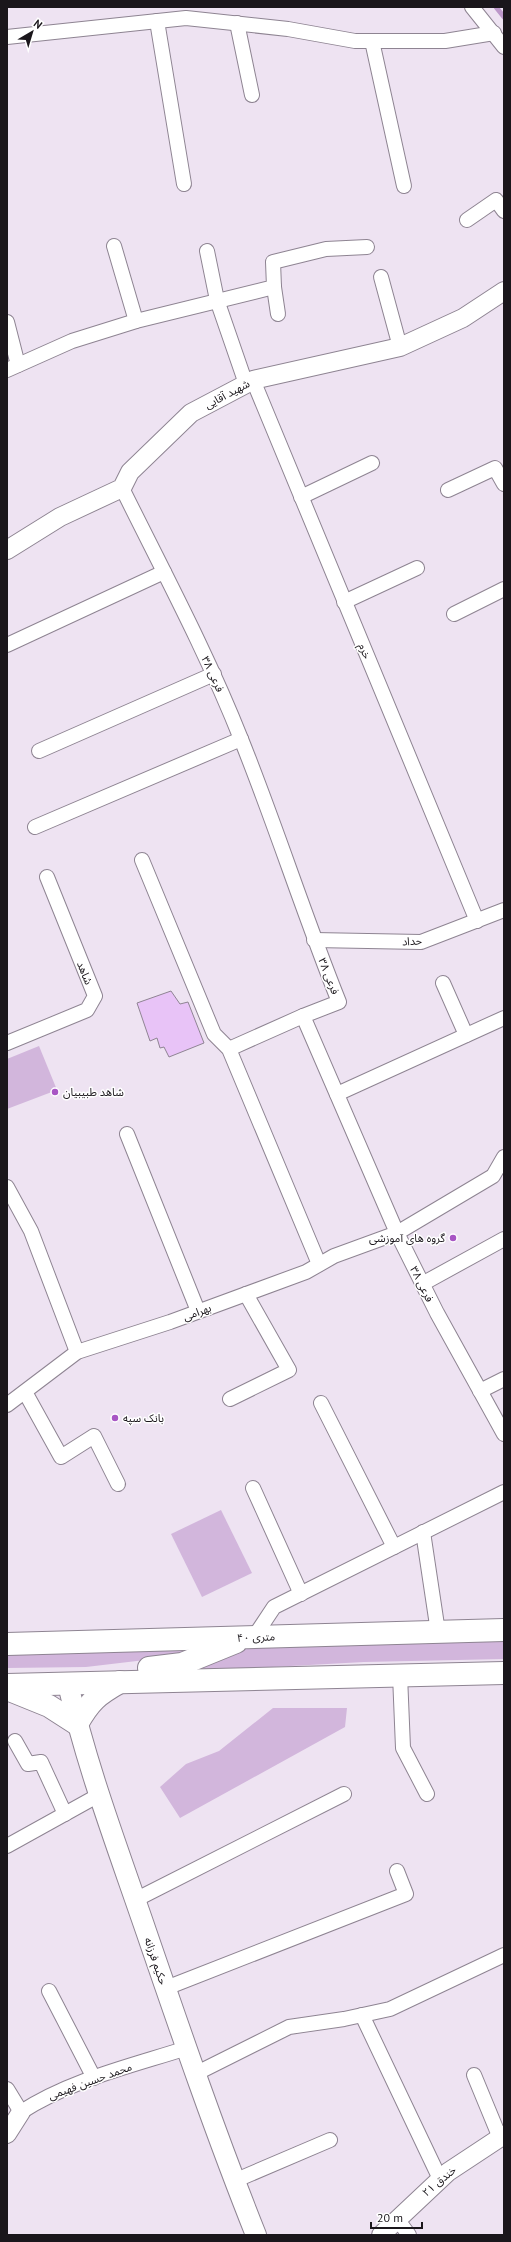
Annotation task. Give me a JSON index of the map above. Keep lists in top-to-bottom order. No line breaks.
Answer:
{"streets":{"main road":["۴۰ متری","حکیم فرزانه"],"street":["شهید آقایی","خرم","فرعی ۳۸","حداد","شاهد","بهرامی","محمد حسین فهیمی","۲۱ خندق"]},"crossings":[["شهید آقایی","خرم"],["شهید آقایی","فرعی ۳۸"],["خرم","حداد"],["فرعی ۳۸","حداد"],["فرعی ۳۸","بهرامی"],["حکیم فرزانه","محمد حسین فهیمی"]],"places":["شاهد طبیبیان","گروه های آموزشی","بانک سپه"],"scale_bar":"20 m","north":"top right"}
